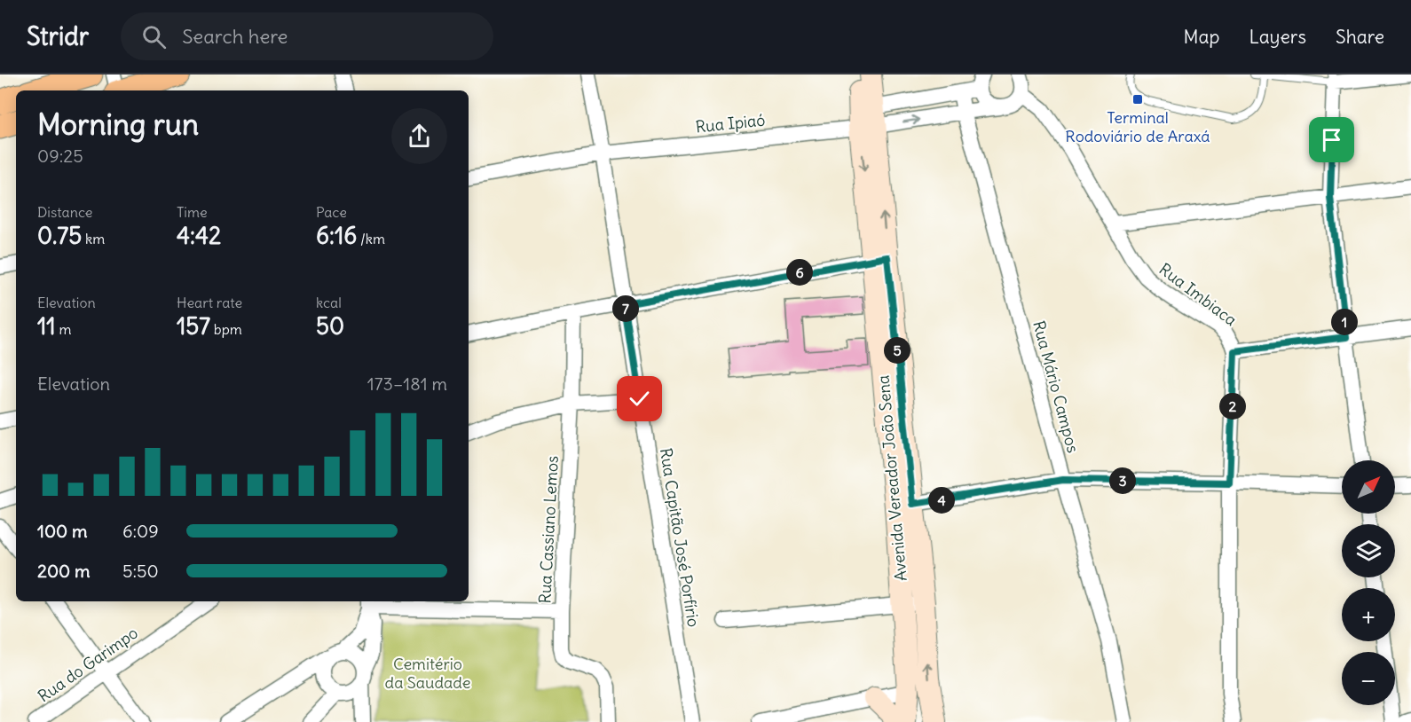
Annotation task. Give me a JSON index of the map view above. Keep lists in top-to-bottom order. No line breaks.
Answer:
{"streets":{"main road":["Avenida Vereador João Sena"],"street":["Rua Ipiaó","Rua Imbiaca","Rua Mário Campos","Rua Cassiano Lemos","Rua Capitão José Porfírio","Rua do Garimpo"]},"crossings":[["Rua Ipiaó","Rua Imbiaca"],["Rua Ipiaó","Rua Mário Campos"],["Rua Ipiaó","Avenida Vereador João Sena"],["Rua Ipiaó","Rua Capitão José Porfírio"]],"parks":["Cemitério da Saudade"],"places":{"transit":["Terminal Rodoviário de Araxá"]},"north":"top right","page":{"header":"Stridr","search":"Search here","nav":["Map","Layers","Share"],"heading":["Morning run","09:25"],"stats":[["Distance","0.75 km"],["Time","4:42"],["Pace","6:16 /km"],["Elevation","11 m"],["Heart rate","157 bpm"],["kcal","50"]],"pins":["6","7","1","5","2","3","4"],"chart":["Elevation","173–181 m"],"map_buttons":["+","−"],"list":[{"name":"100 m","note":"6:09"},{"name":"200 m","note":"5:50"}]}}
